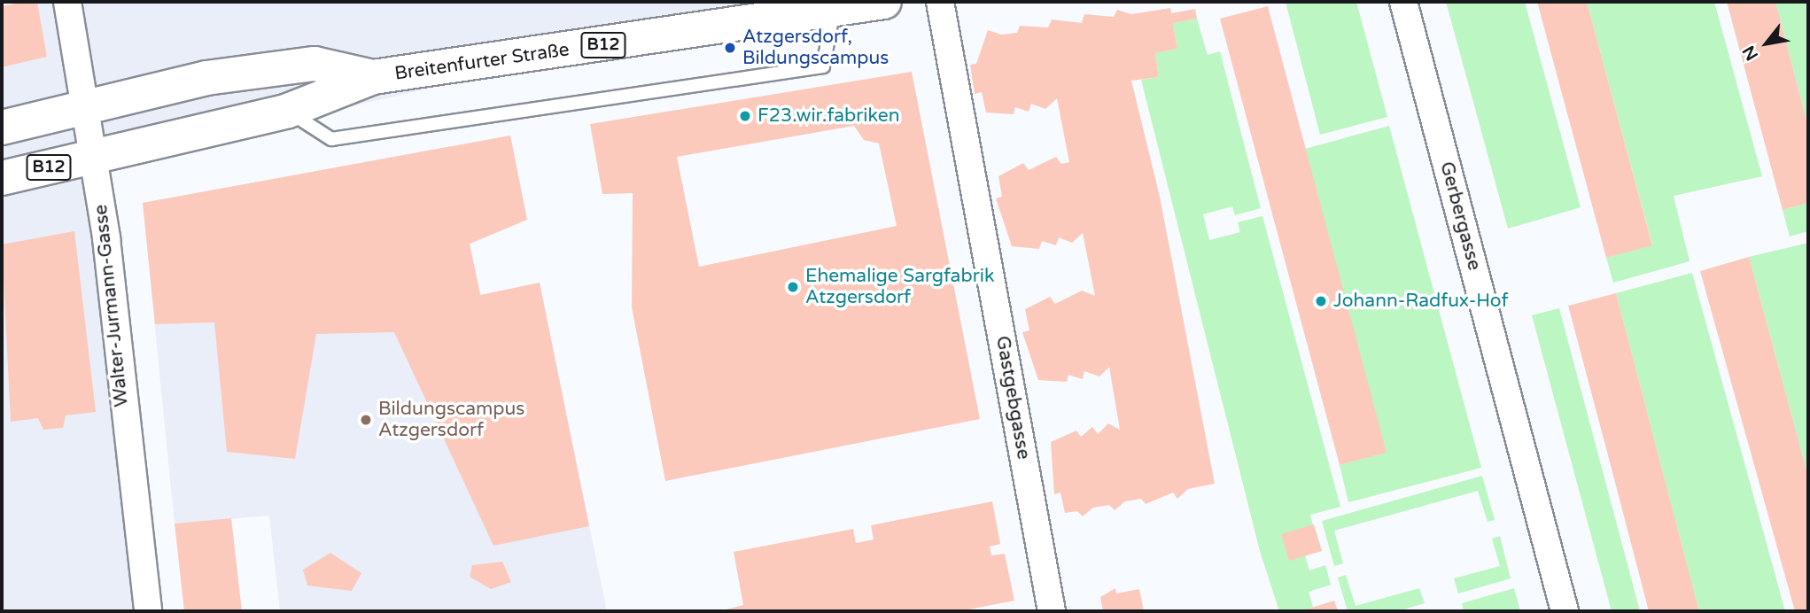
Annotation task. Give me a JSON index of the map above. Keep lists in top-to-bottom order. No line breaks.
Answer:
{"streets":{"main road":["B12","Breitenfurter Straße"],"street":["Gerbergasse","Walter-Jurmann-Gasse","Gastgebgasse"]},"crossings":[["Breitenfurter Straße","Walter-Jurmann-Gasse"]],"places":["Atzgersdorf, Bildungscampus","F23.wir.fabriken","Ehemalige Sargfabrik Atzgersdorf","Johann-Radfux-Hof","Bildungscampus Atzgersdorf"],"north":"bottom left"}
